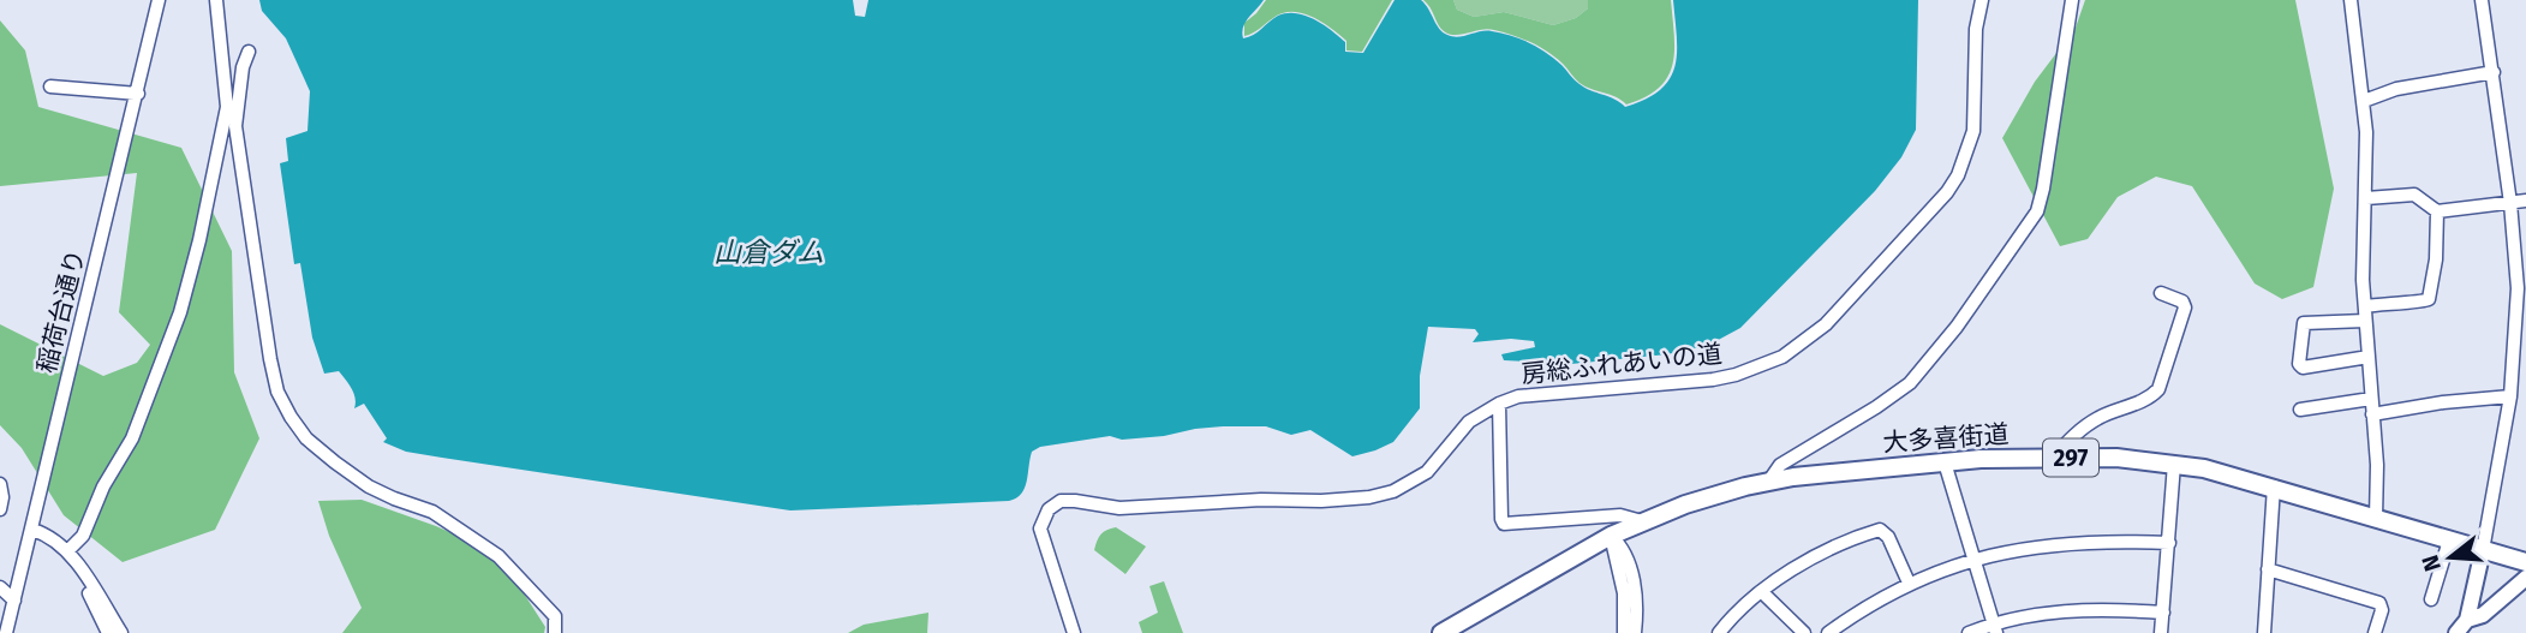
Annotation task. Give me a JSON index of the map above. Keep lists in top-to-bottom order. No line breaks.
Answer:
{"streets":{"highway":["大多喜街道","297"],"street":["稲荷台通り","房総ふれあいの道"]},"water":["山倉ダム"],"north":"left"}
